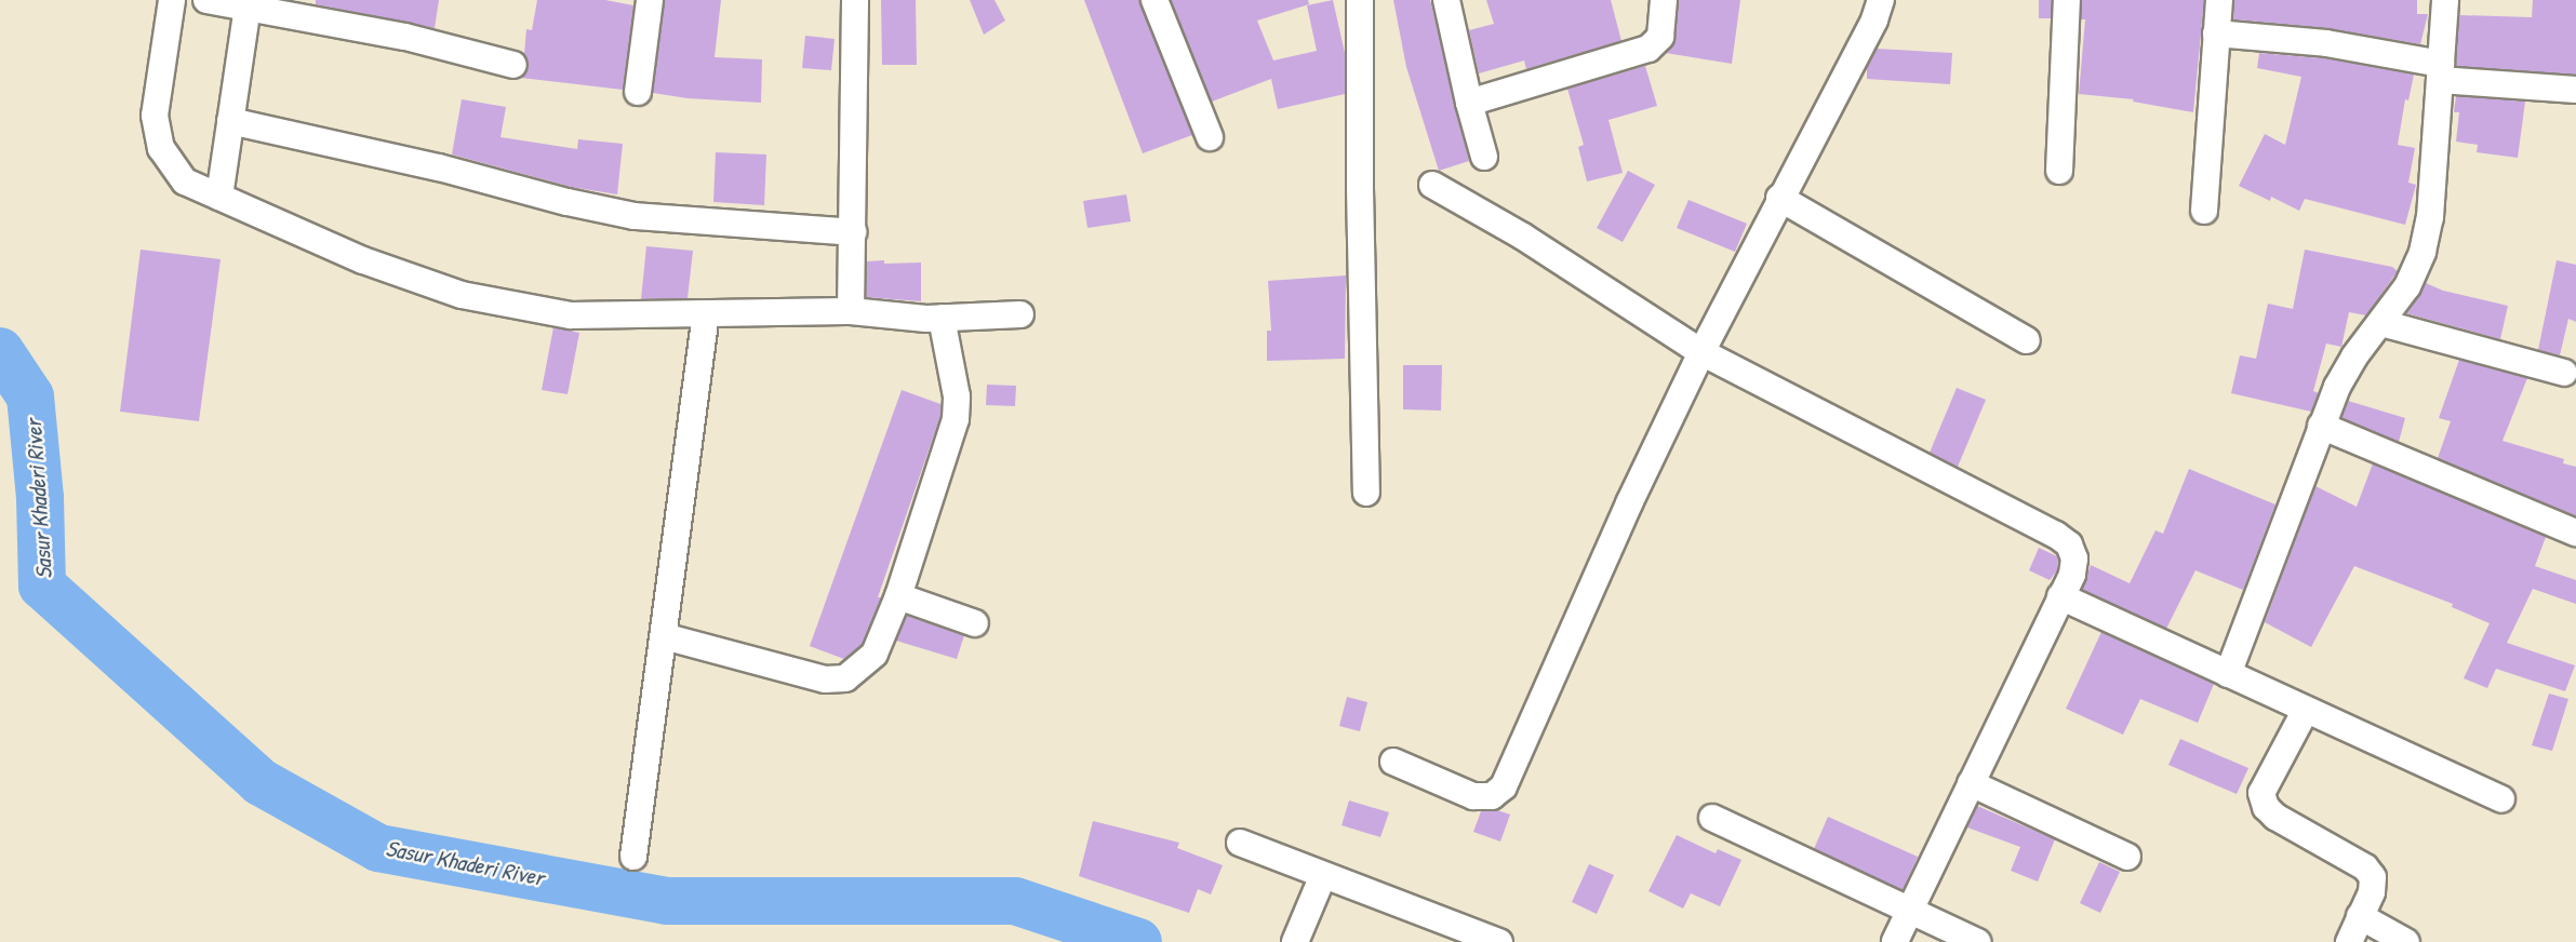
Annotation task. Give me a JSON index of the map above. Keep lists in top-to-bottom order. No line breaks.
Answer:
{"water":["Sasur Khaderi River"]}
